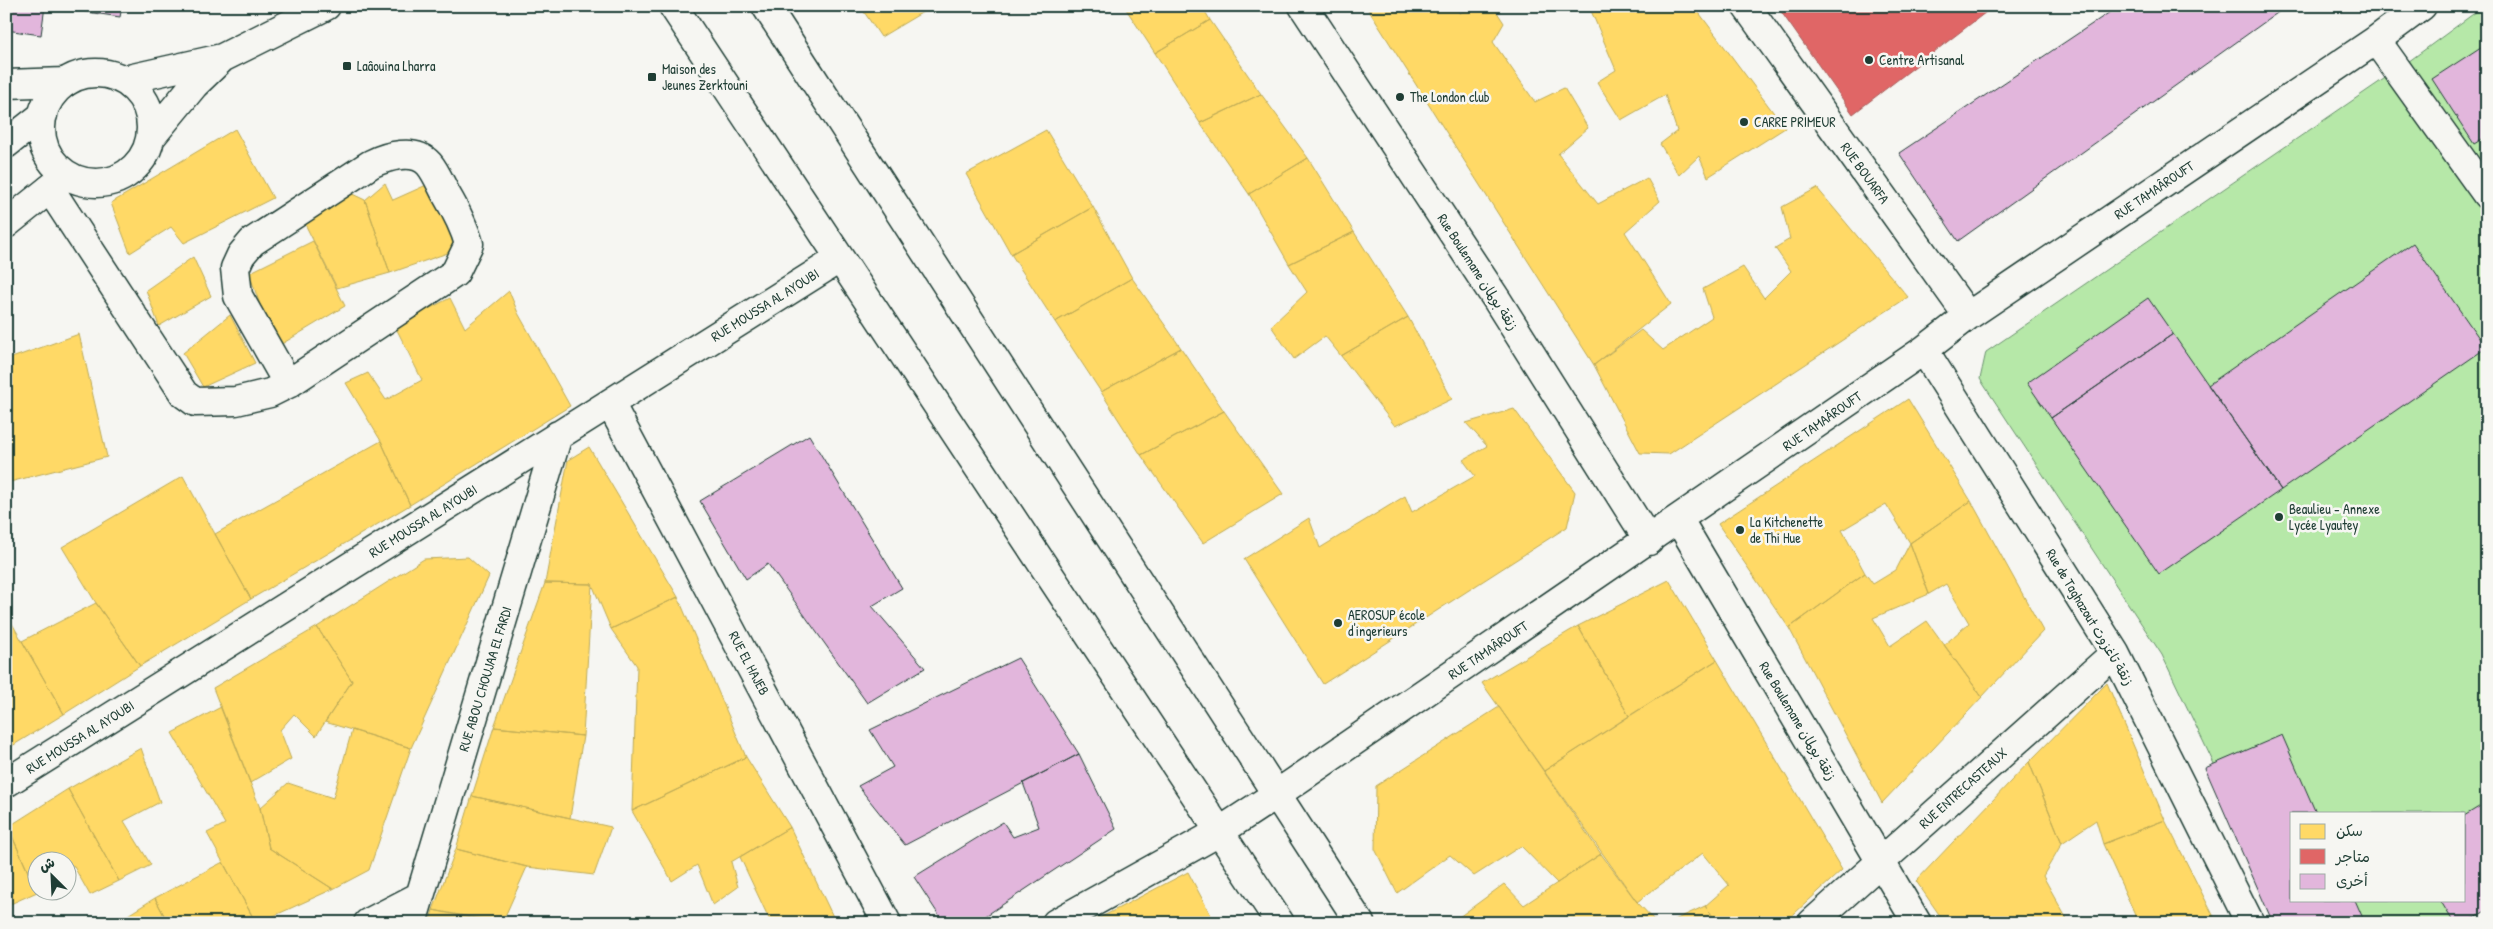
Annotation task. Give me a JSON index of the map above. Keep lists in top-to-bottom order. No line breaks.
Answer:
{"streets":{"street":["RUE BOUARFA","RUE TAMAÂROUFT","Rue Boulemane زنقة بولمان","RUE MOUSSA AL AYOUBI","Rue de Taghazout زنقة تاغزوت","RUE EL HAJEB","RUE ABOU CHOUJAA EL FARDI","RUE ENTRECASTEAUX"]},"crossings":[["RUE BOUARFA","RUE TAMAÂROUFT"],["RUE TAMAÂROUFT","Rue Boulemane زنقة بولمان"],["RUE TAMAÂROUFT","Rue de Taghazout زنقة تاغزوت"],["Rue Boulemane زنقة بولمان","RUE ENTRECASTEAUX"],["RUE MOUSSA AL AYOUBI","RUE EL HAJEB"],["RUE MOUSSA AL AYOUBI","RUE ABOU CHOUJAA EL FARDI"],["Rue de Taghazout زنقة تاغزوت","RUE ENTRECASTEAUX"]],"places":{"other":["Centre Artisanal","The London club","CARRE PRIMEUR","Beaulieu - Annexe Lycée Lyautey","La Kitchenette de Thi Hue","AEROSUP école d'ingerieurs"],"transit":["Laâouina Lharra","Maison des Jeunes Zerktouni"]},"legend":["سكن","متاجر","أخرى"],"north":"top left"}
